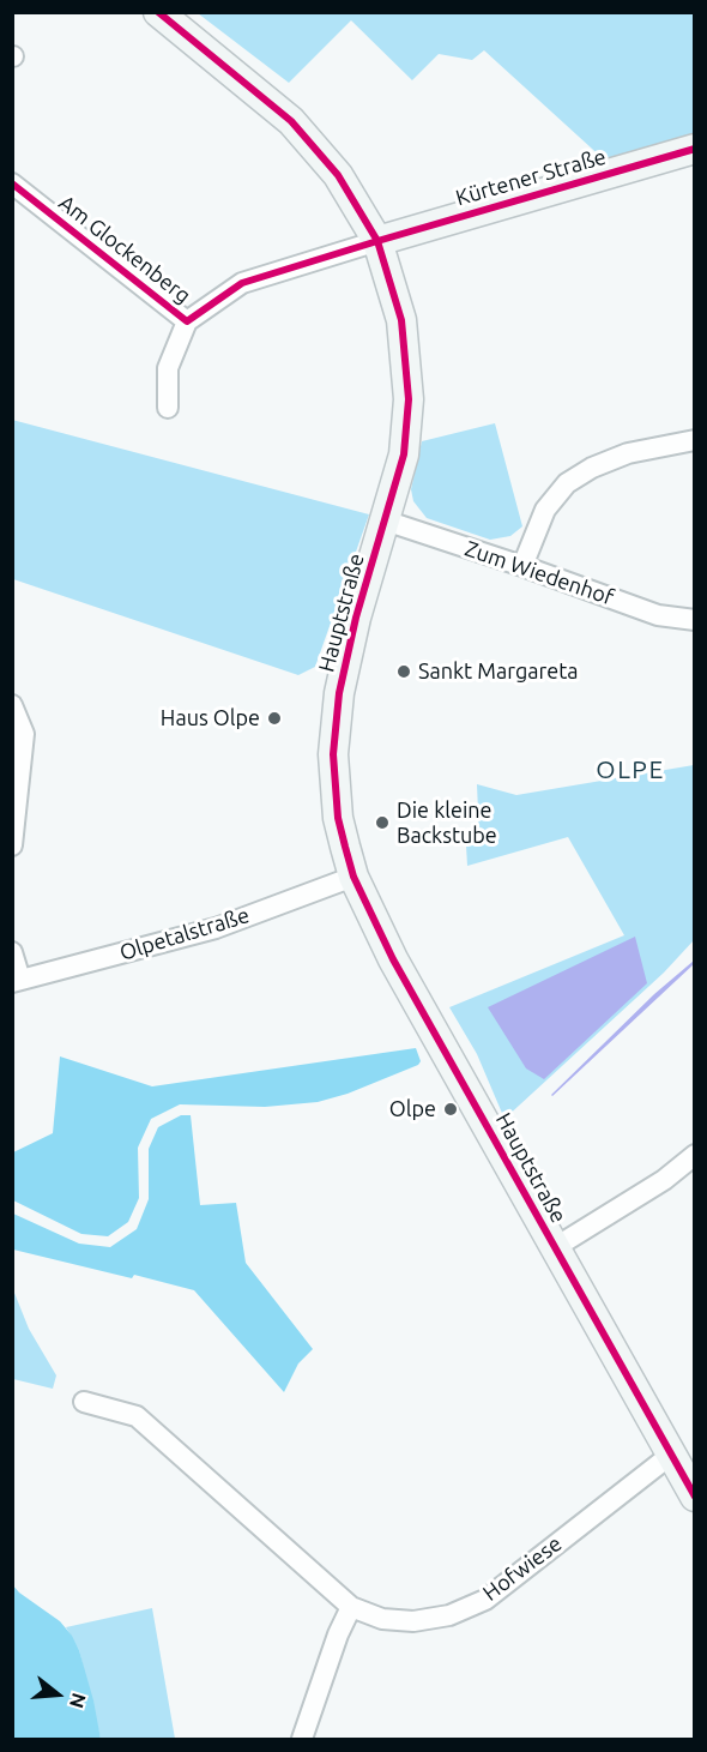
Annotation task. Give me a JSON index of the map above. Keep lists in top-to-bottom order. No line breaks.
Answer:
{"streets":{"street":["Kürtener Straße","Am Glockenberg","Zum Wiedenhof","Hauptstraße","Olpetalstraße","Hofwiese"]},"crossings":[["Kürtener Straße","Am Glockenberg"],["Kürtener Straße","Hauptstraße"],["Am Glockenberg","Hauptstraße"],["Zum Wiedenhof","Hauptstraße"],["Hauptstraße","Olpetalstraße"],["Hauptstraße","Hofwiese"]],"districts":["OLPE"],"places":["Sankt Margareta","Haus Olpe","Die kleine Backstube","Olpe"],"north":"right"}
